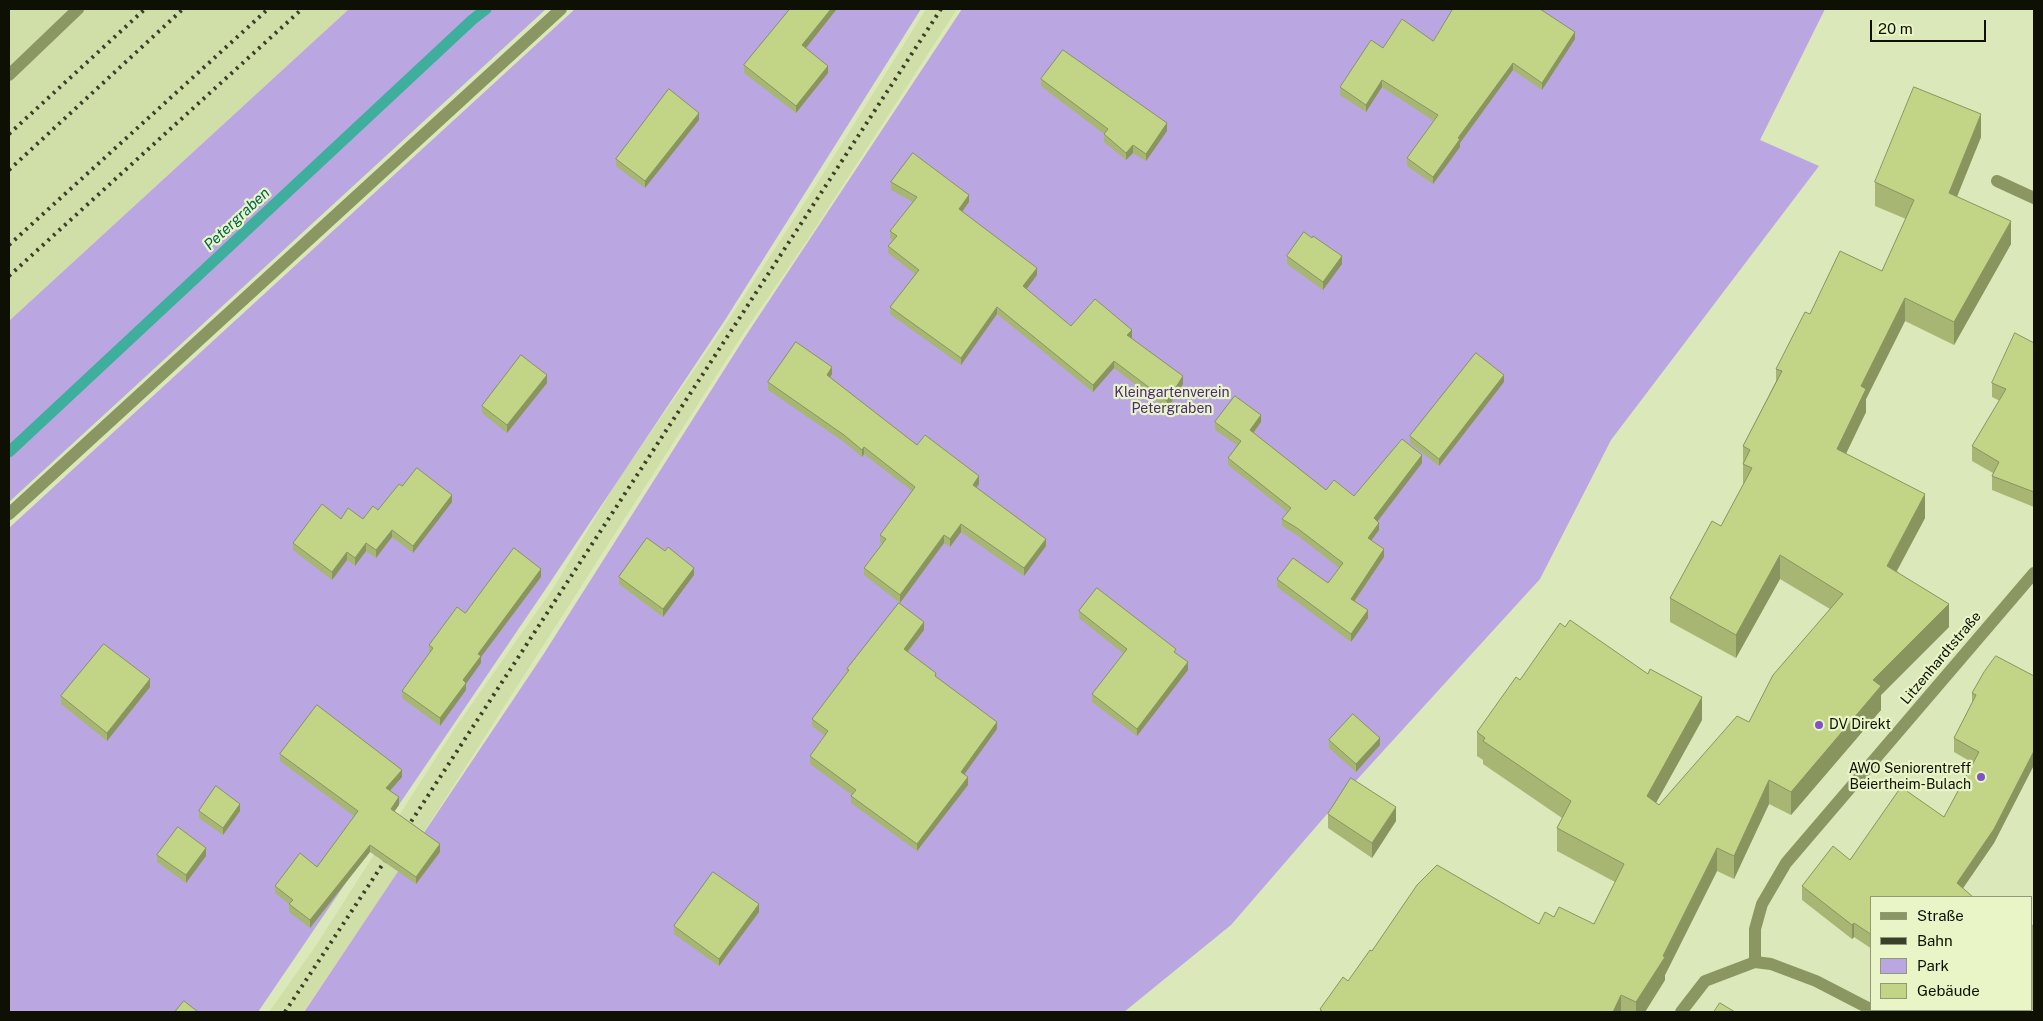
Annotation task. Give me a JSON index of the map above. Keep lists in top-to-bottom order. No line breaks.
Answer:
{"streets":{"street":["Litzenhardtstraße"]},"water":["Petergraben"],"parks":["Kleingartenverein Petergraben"],"places":["DV Direkt","AWO Seniorentreff Beiertheim-Bulach"],"legend":["Straße","Bahn","Park","Gebäude"],"scale_bar":"20 m"}
